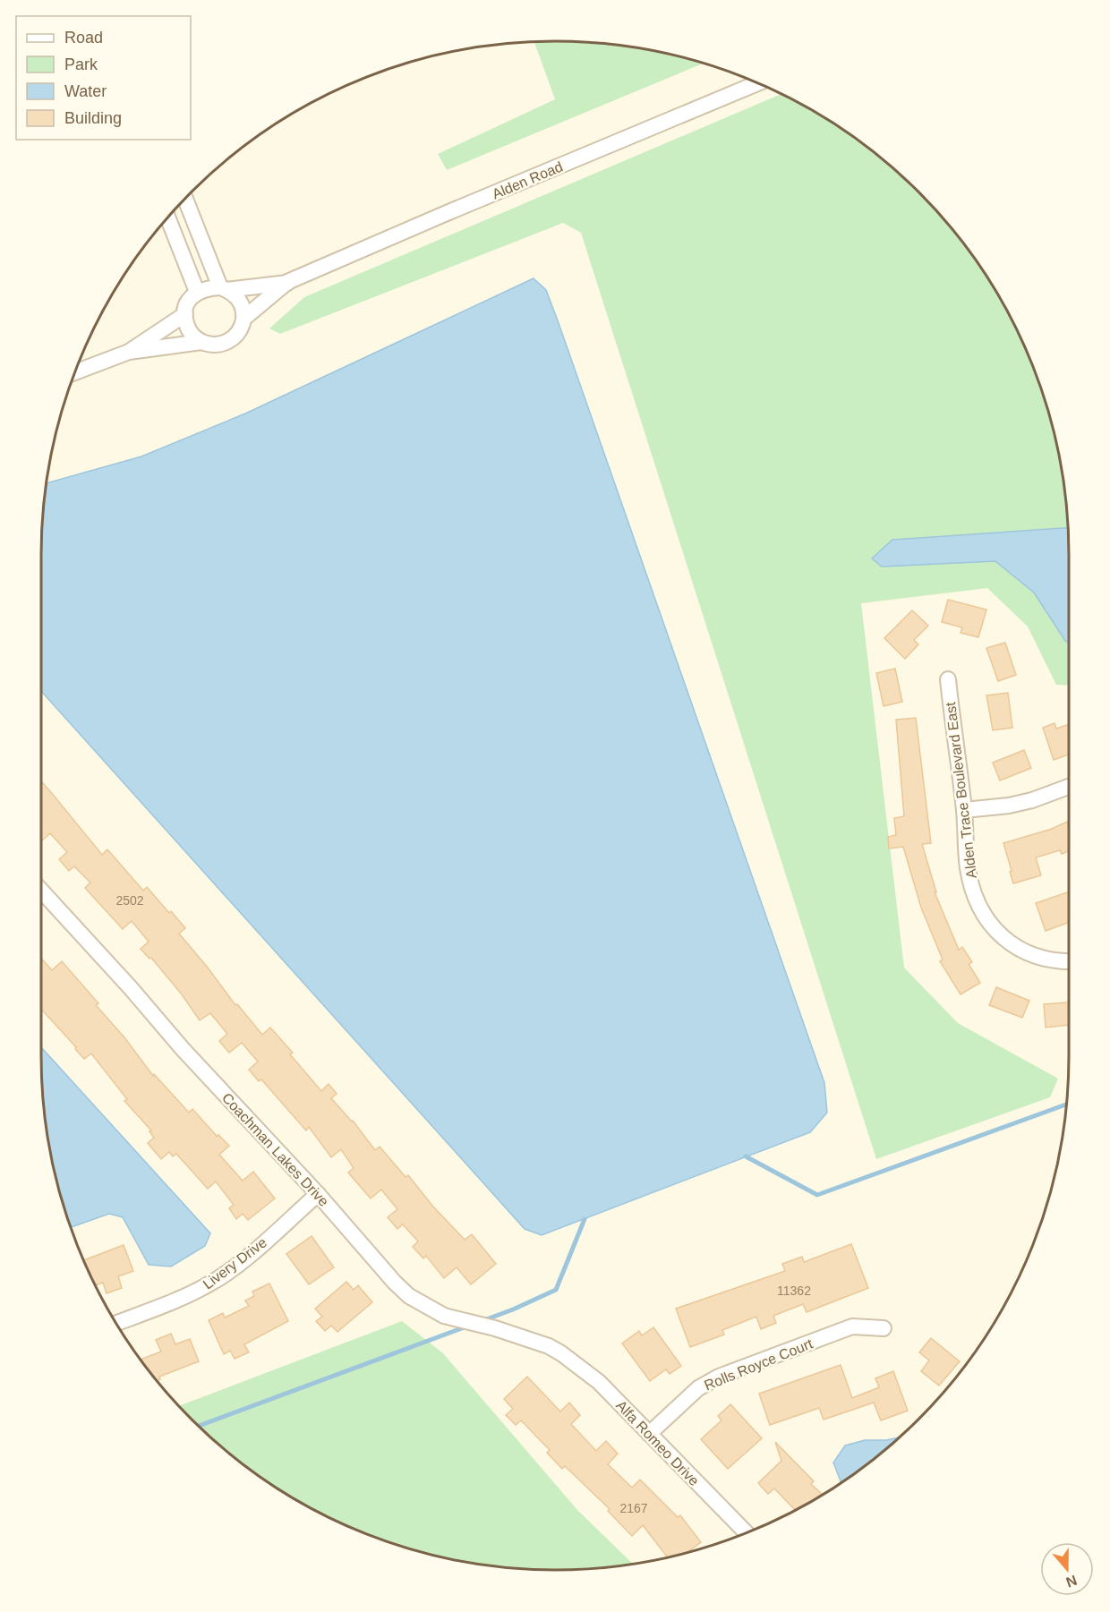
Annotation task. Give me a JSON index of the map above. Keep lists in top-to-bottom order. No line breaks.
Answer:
{"streets":{"street":["Alden Road","Alden Trace Boulevard East","Coachman Lakes Drive","Livery Drive","Rolls Royce Court","Alfa Romeo Drive"]},"crossings":[["Coachman Lakes Drive","Livery Drive"],["Coachman Lakes Drive","Alfa Romeo Drive"],["Rolls Royce Court","Alfa Romeo Drive"]],"house_numbers":["2502","11362","2167"],"legend":["Road","Park","Water","Building"],"north":"bottom"}
